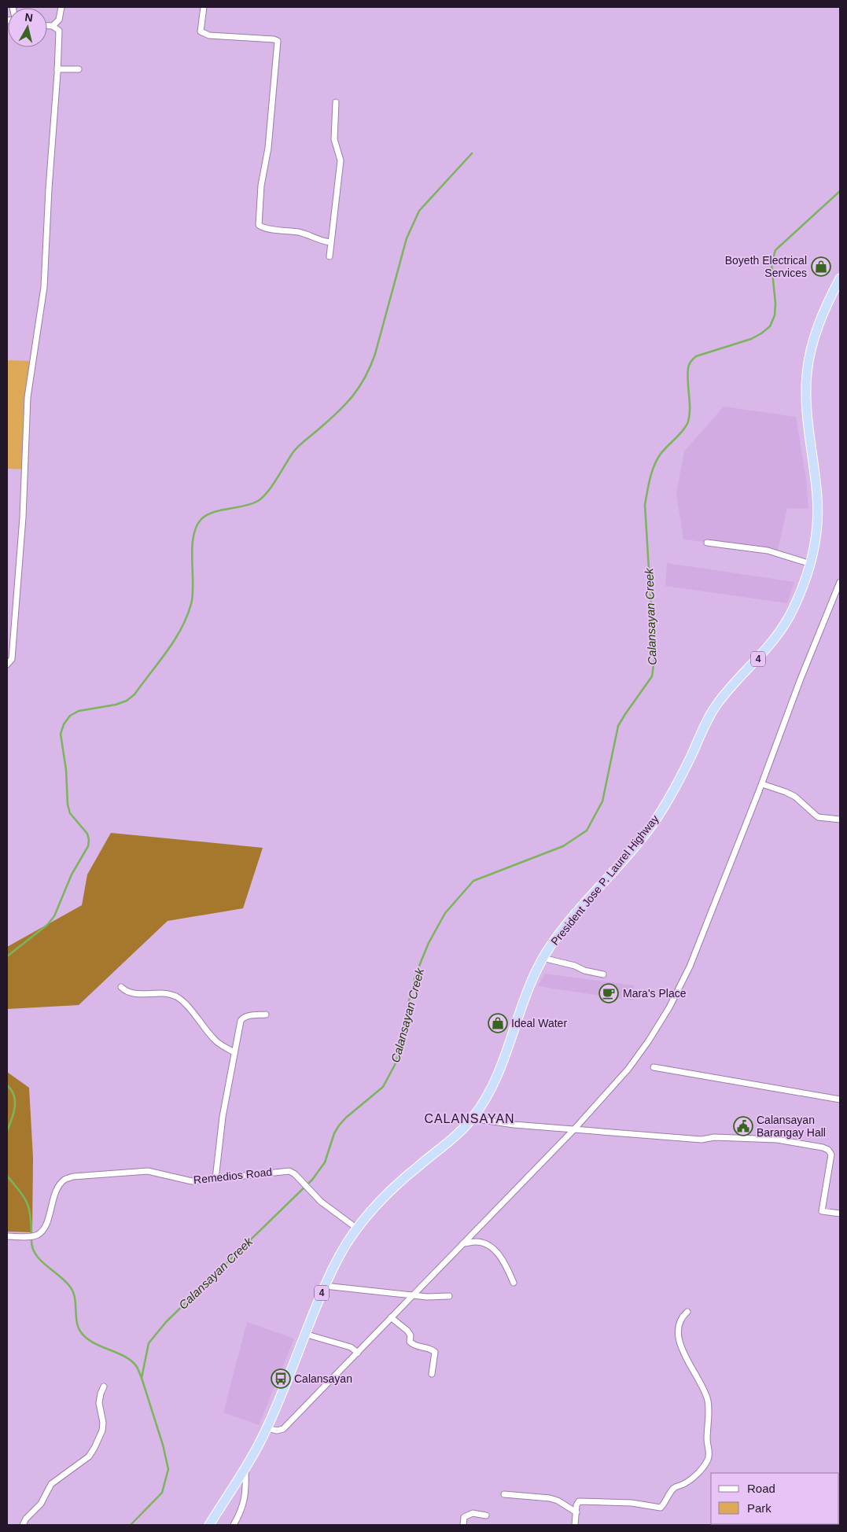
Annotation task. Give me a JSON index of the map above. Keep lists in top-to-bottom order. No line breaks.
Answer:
{"streets":{"highway":["4","President Jose P. Laurel Highway"],"street":["Remedios Road"]},"crossings":[["President Jose P. Laurel Highway","Remedios Road"]],"districts":["CALANSAYAN"],"water":["Calansayan Creek"],"places":{"shop":["Boyeth Electrical Services","Ideal Water"],"cafe":["Mara's Place"],"public building":["Calansayan Barangay Hall"],"bus stop":["Calansayan"]},"legend":["Road","Park"],"north":"top"}
